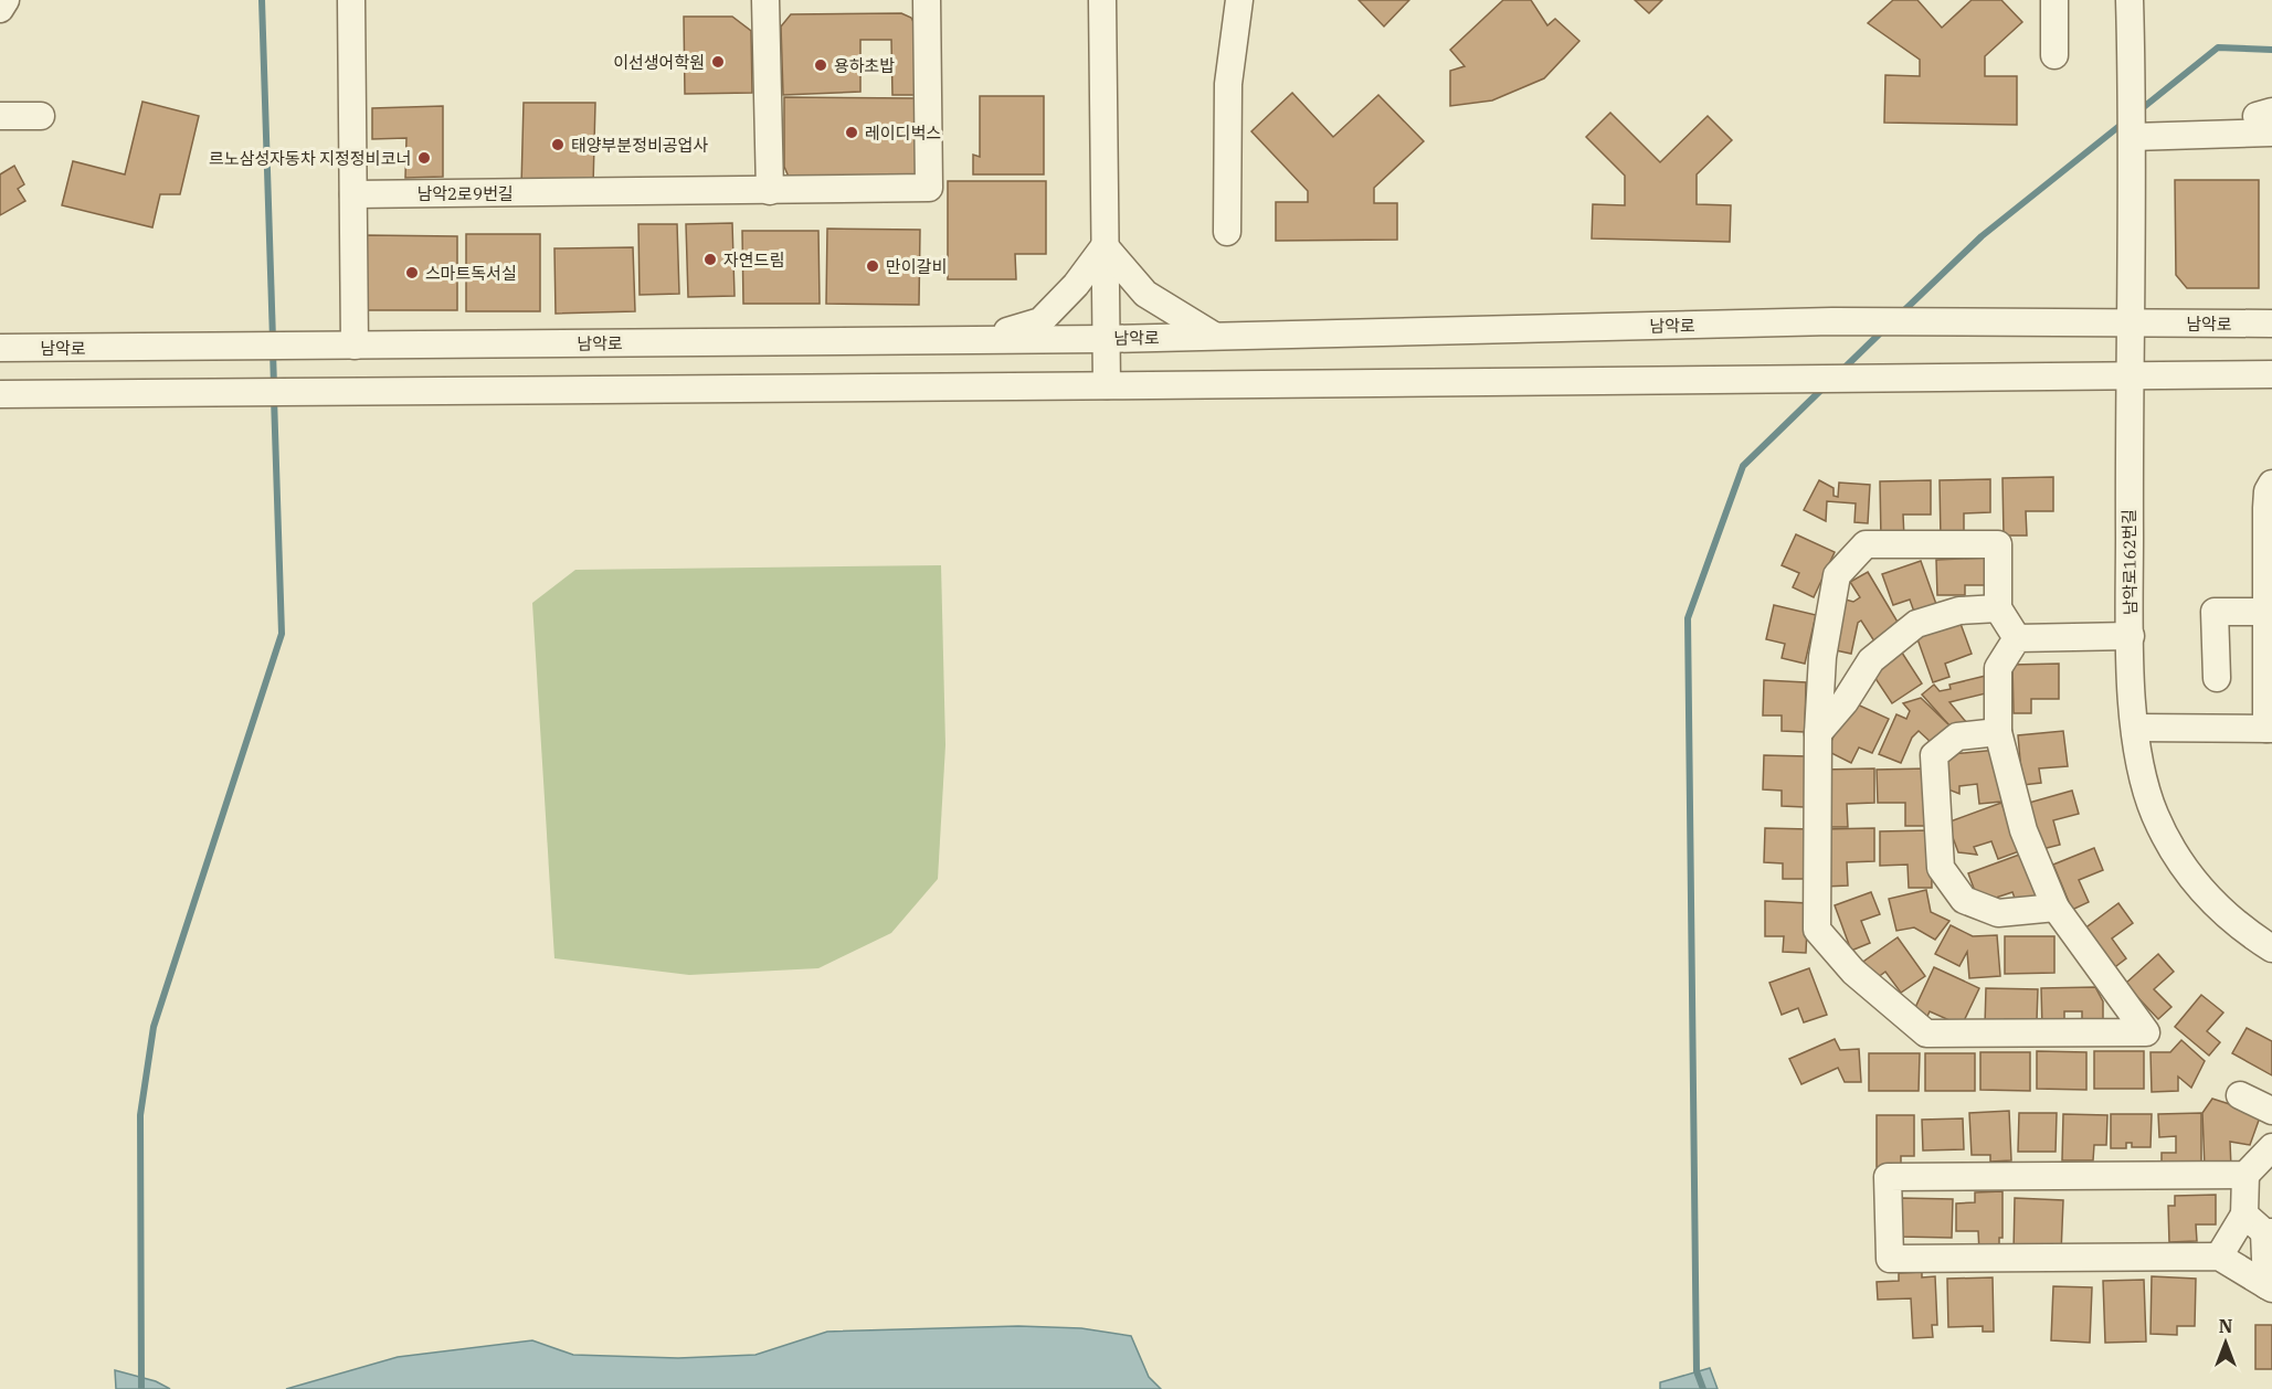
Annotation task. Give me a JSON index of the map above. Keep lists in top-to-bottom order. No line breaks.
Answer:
{"streets":{"street":["남악2로9번길","남악로","남악로162번길"]},"crossings":[["남악로","남악로162번길"]],"places":["이선생어학원","용하초밥","레이디벅스","태양부분정비공업사","르노삼성자동차 지정정비코너","자연드림","만이갈비","스마트독서실"],"north":"top"}
